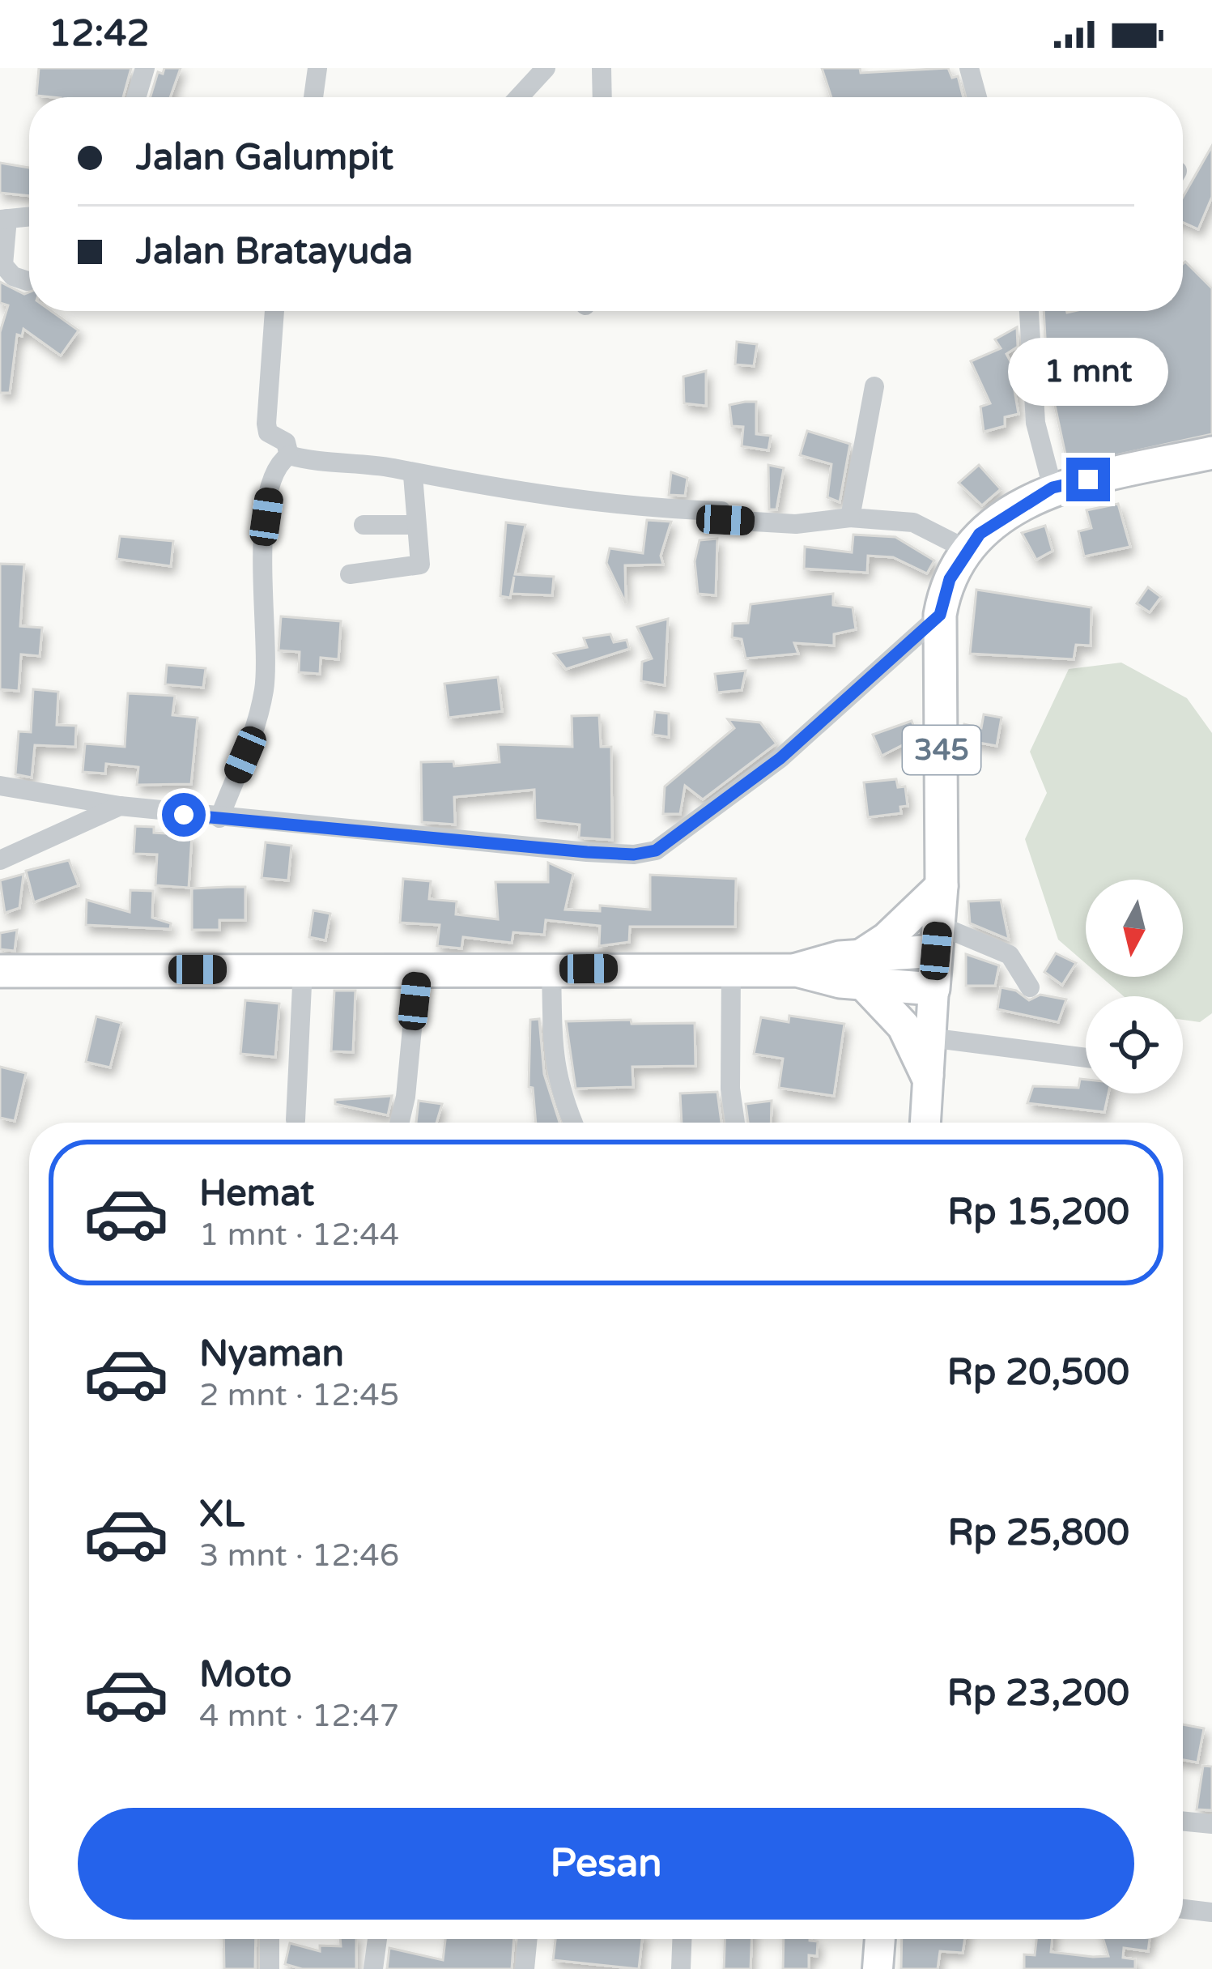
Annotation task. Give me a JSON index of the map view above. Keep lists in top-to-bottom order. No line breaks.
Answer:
{"streets":{"main road":["345"]},"north":"bottom","page":{"status":"12:42","banner":["Jalan Galumpit","Jalan Bratayuda"],"bubble":"1 mnt","list":[{"name":"Hemat","note":"1 mnt · 12:44","value":"Rp 15,200"},{"name":"Nyaman","note":"2 mnt · 12:45","value":"Rp 20,500"},{"name":"XL","note":"3 mnt · 12:46","value":"Rp 25,800"},{"name":"Moto","note":"4 mnt · 12:47","value":"Rp 23,200"}],"buttons":"Pesan"}}
